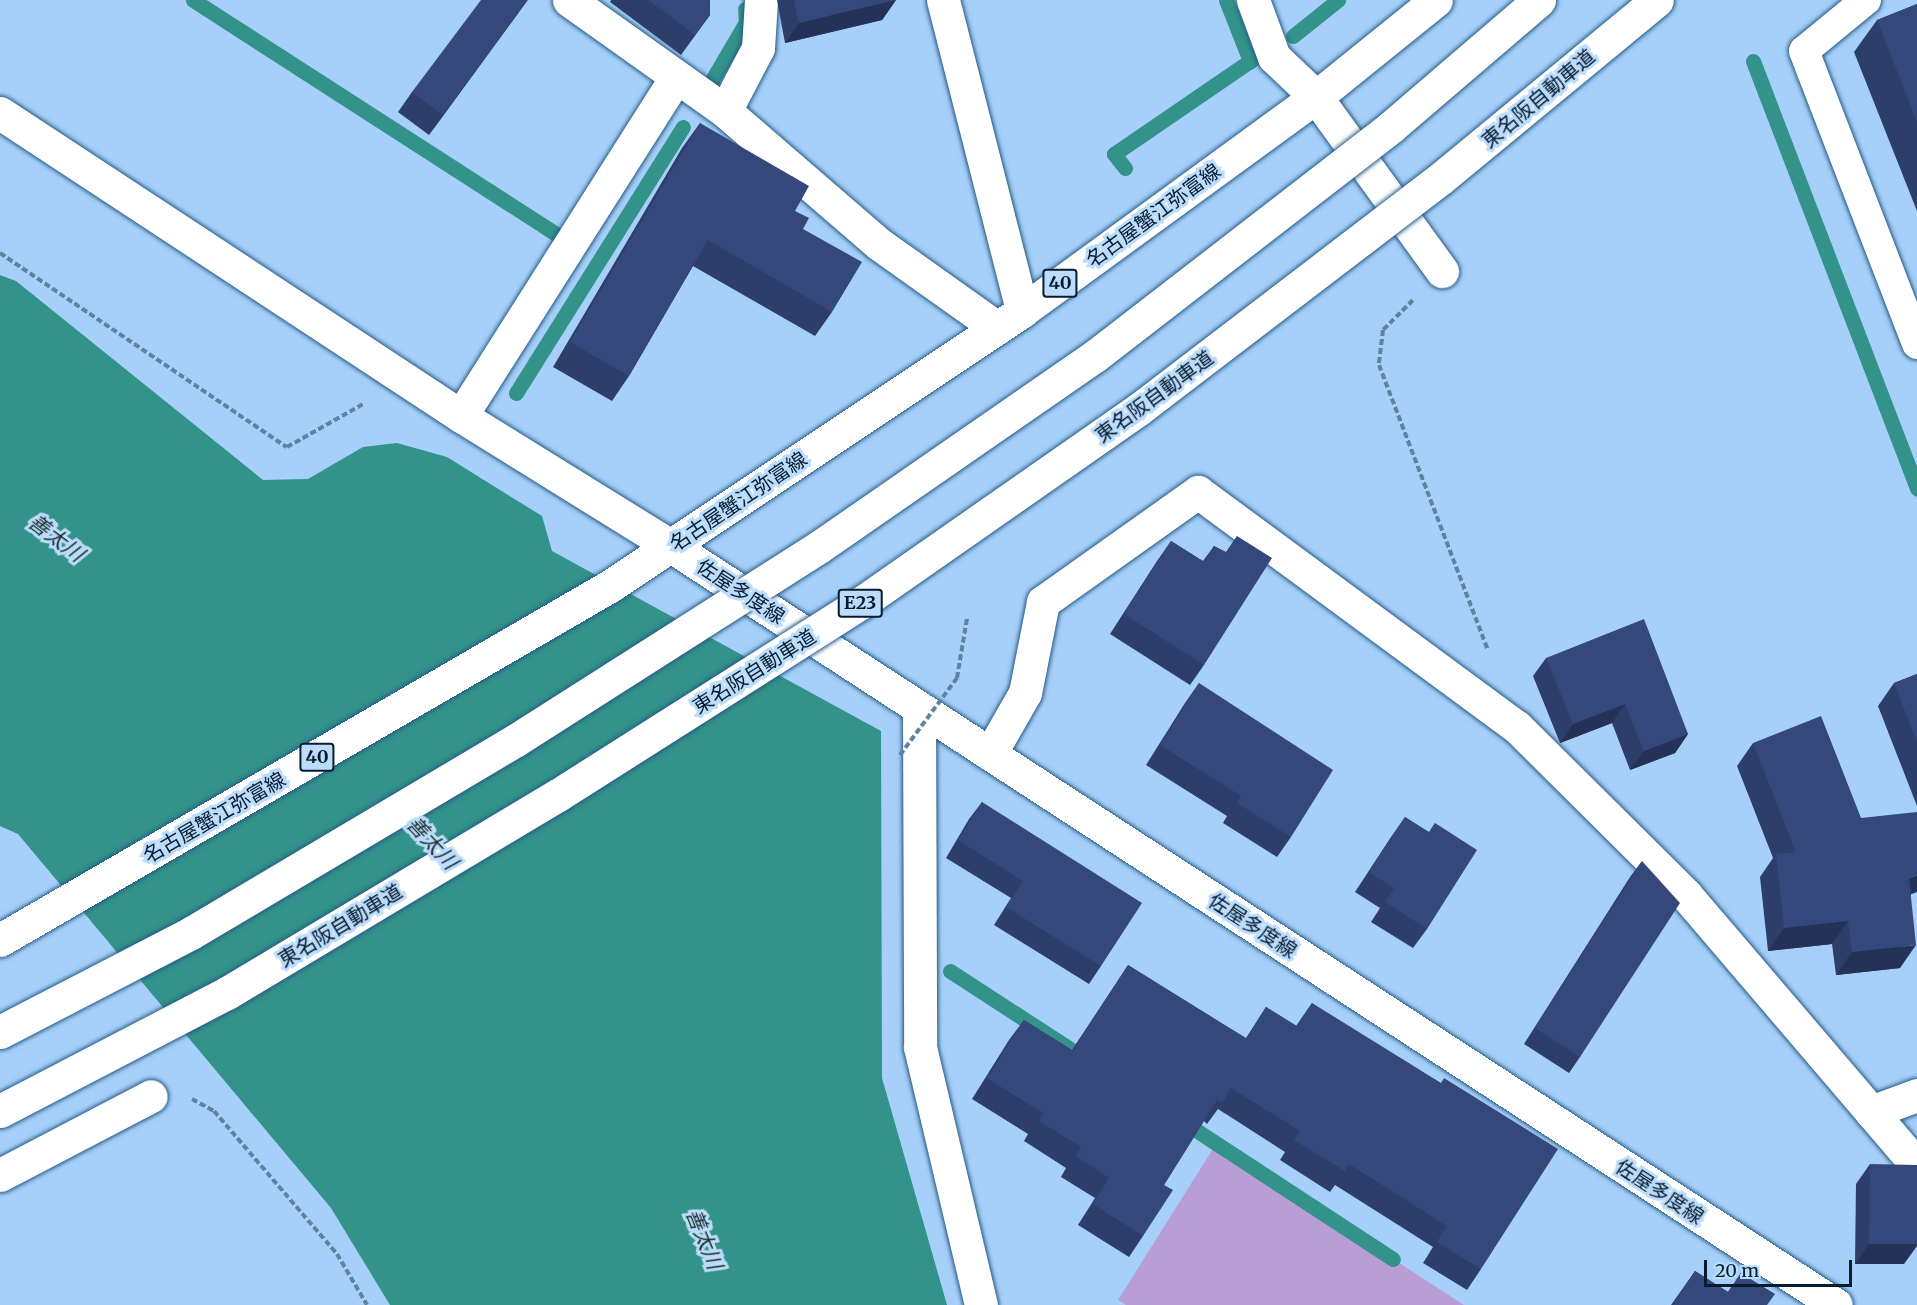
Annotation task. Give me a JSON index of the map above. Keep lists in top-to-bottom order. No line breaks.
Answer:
{"streets":{"main road":["東名阪自動車道","名古屋蟹江弥富線","40","佐屋多度線","E23"]},"crossings":[["名古屋蟹江弥富線","佐屋多度線"]],"water":["善太川"],"scale_bar":"20 m"}
